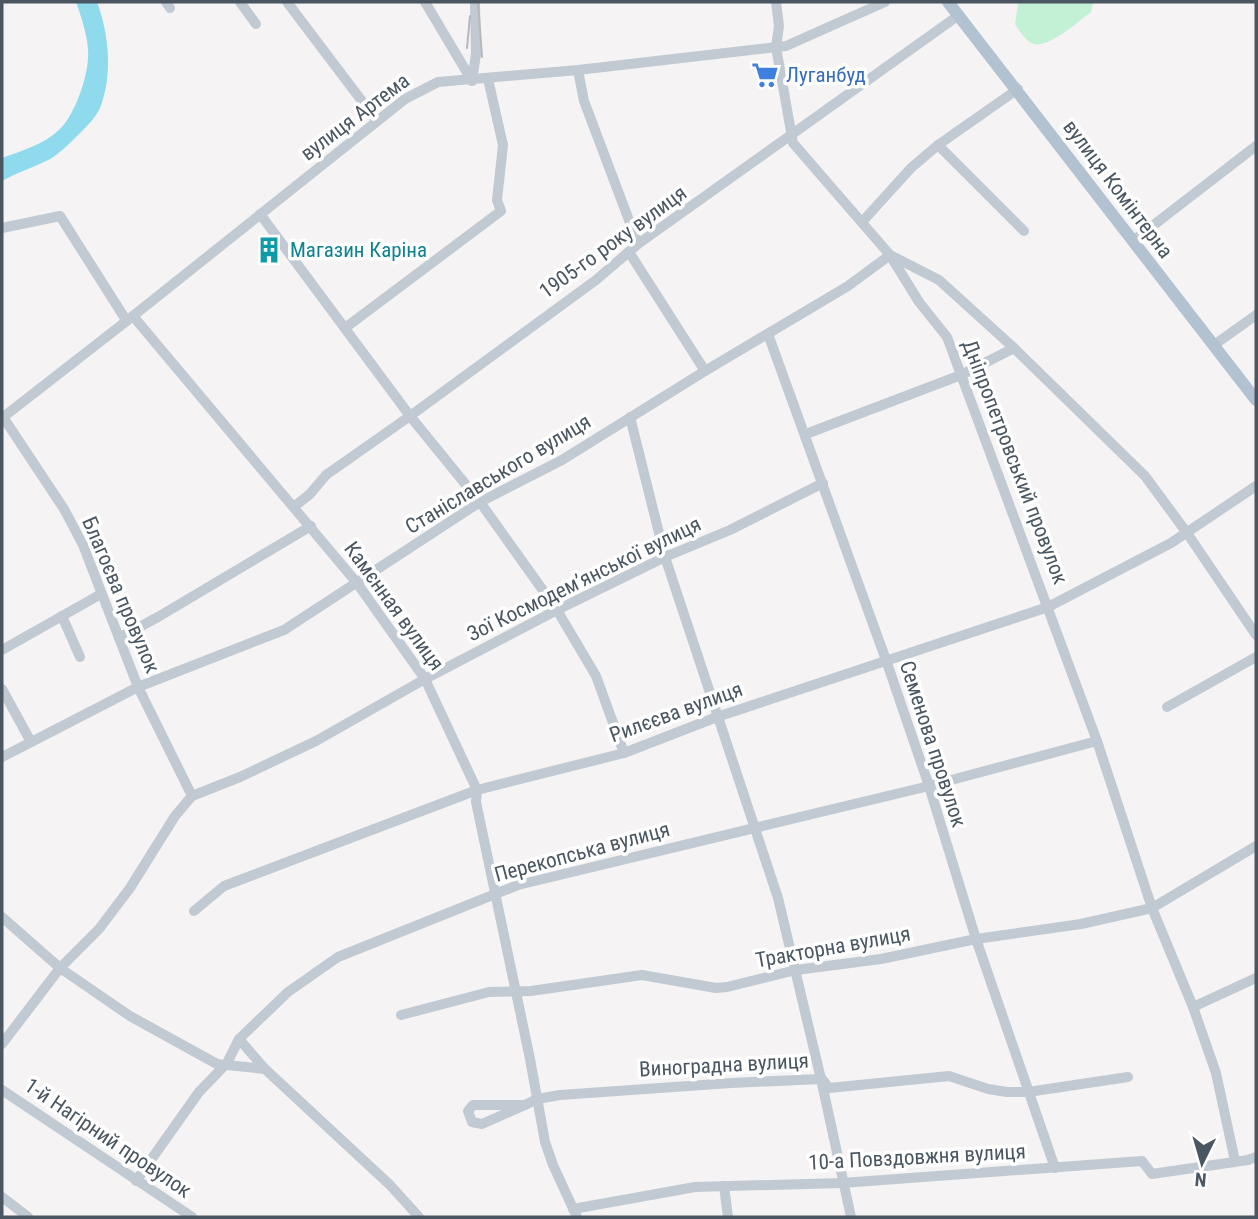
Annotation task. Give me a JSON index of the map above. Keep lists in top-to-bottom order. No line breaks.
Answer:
{"streets":{"main road":["вулиця Комінтерна"],"street":["вулиця Артема","1905-го року вулиця","Дніпропетровський провулок","Станіславського вулиця","Зої Космодем’янської вулиця","Благоєва провулок","Камєнная вулиця","Рилєєва вулиця","Семенова провулок","Перекопська вулиця","Тракторна вулиця","Виноградна вулиця","1-й Нагірний провулок","10-а Повздовжня вулиця"]},"crossings":[["вулиця Артема","Благоєва провулок"],["вулиця Артема","Камєнная вулиця"],["вулиця Комінтерна","1905-го року вулиця"],["1905-го року вулиця","Камєнная вулиця"],["Дніпропетровський провулок","Станіславського вулиця"],["Дніпропетровський провулок","Рилєєва вулиця"],["Дніпропетровський провулок","Перекопська вулиця"],["Дніпропетровський провулок","Тракторна вулиця"],["Дніпропетровський провулок","10-а Повздовжня вулиця"],["Станіславського вулиця","Благоєва провулок"],["Станіславського вулиця","Камєнная вулиця"],["Станіславського вулиця","Семенова провулок"],["Зої Космодем’янської вулиця","Благоєва провулок"],["Зої Космодем’янської вулиця","Камєнная вулиця"],["Зої Космодем’янської вулиця","Семенова провулок"],["Камєнная вулиця","Рилєєва вулиця"],["Камєнная вулиця","Перекопська вулиця"],["Камєнная вулиця","Тракторна вулиця"],["Камєнная вулиця","Виноградна вулиця"],["Камєнная вулиця","10-а Повздовжня вулиця"],["Рилєєва вулиця","Семенова провулок"],["Семенова провулок","Перекопська вулиця"],["Семенова провулок","Тракторна вулиця"],["Семенова провулок","Виноградна вулиця"],["Семенова провулок","10-а Повздовжня вулиця"],["Перекопська вулиця","1-й Нагірний провулок"]],"places":{"supermarket":["Луганбуд"],"building":["Магазин Каріна"]},"north":"bottom"}
